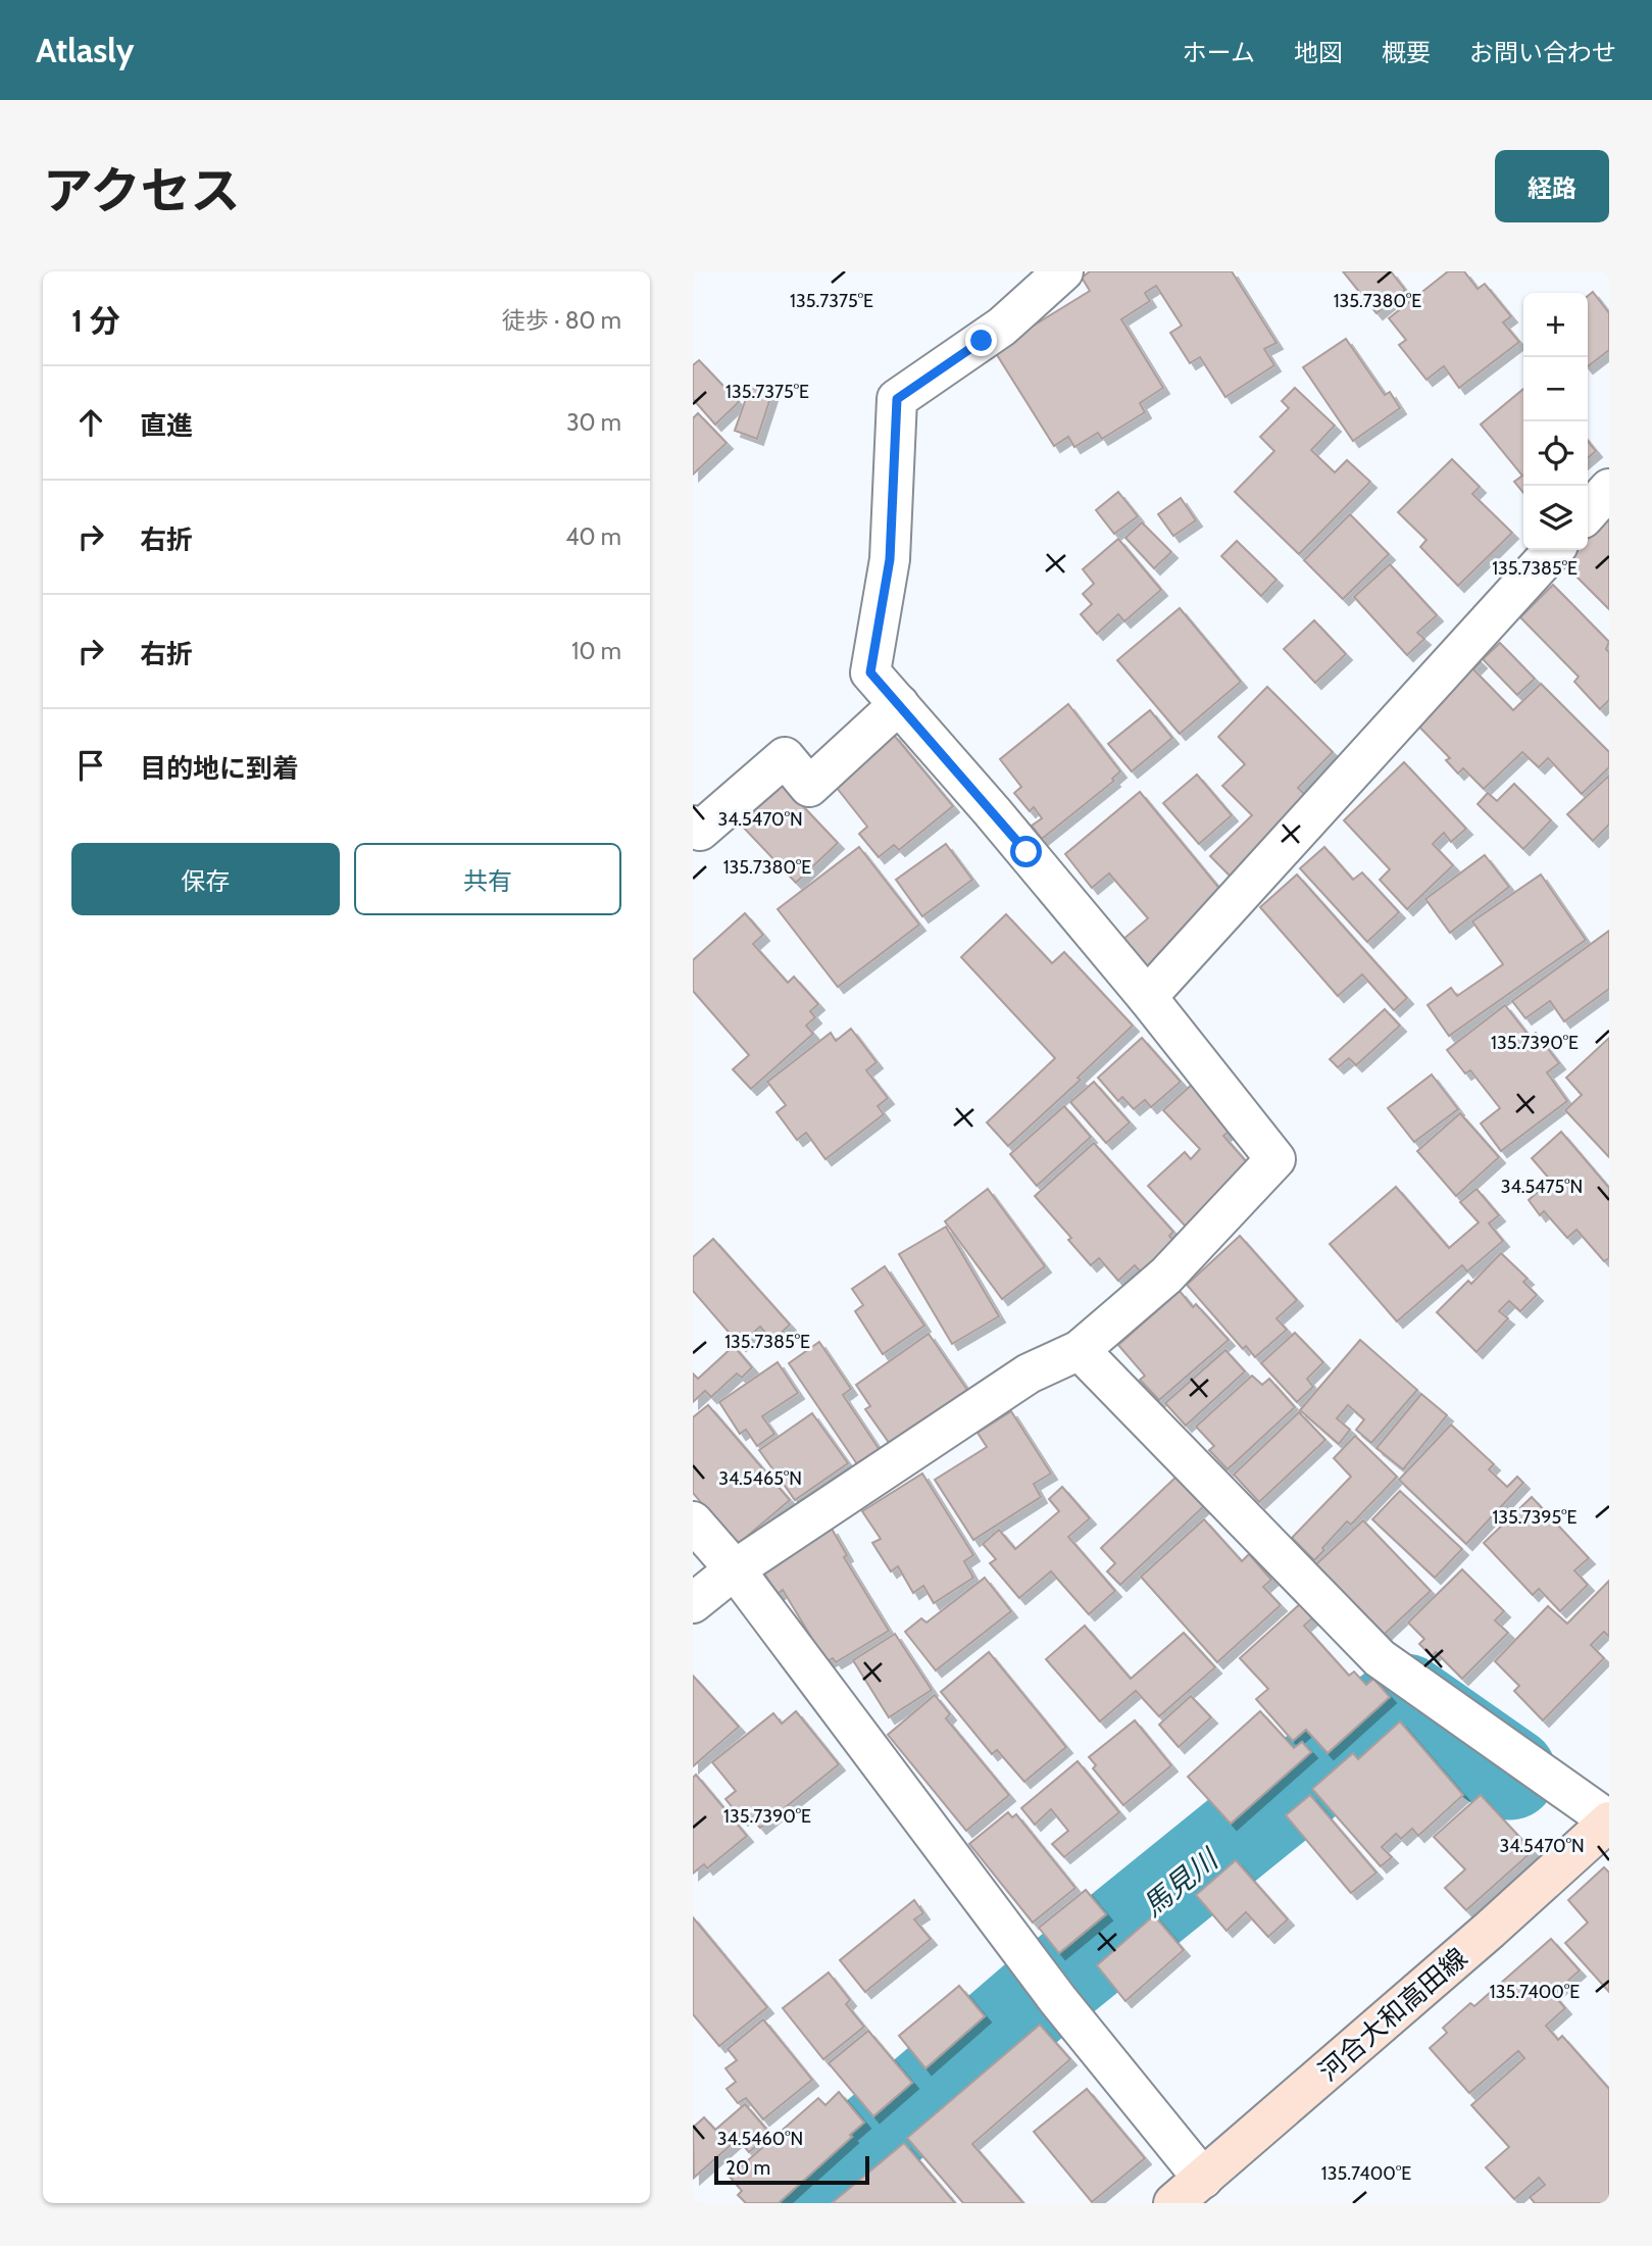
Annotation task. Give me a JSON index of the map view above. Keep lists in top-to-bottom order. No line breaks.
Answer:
{"streets":{"main road":["河合大和高田線"]},"water":["馬見川"],"scale_bar":"20 m","page":{"header":"Atlasly","nav":["ホーム","地図","概要","お問い合わせ"],"title":"アクセス","buttons":["経路",["保存","共有"]],"heading":["1 分","徒歩 · 80 m"],"map_buttons":["+","−"],"list":[["直進","30 m"],["右折","40 m"],["右折","10 m"],"目的地に到着"],"scale":"20 m"},"coordinates":["135.7375°E","135.7380°E","135.7385°E","34.5470°N","135.7390°E","34.5475°N","34.5465°N","135.7395°E","135.7400°E","34.5460°N"]}
